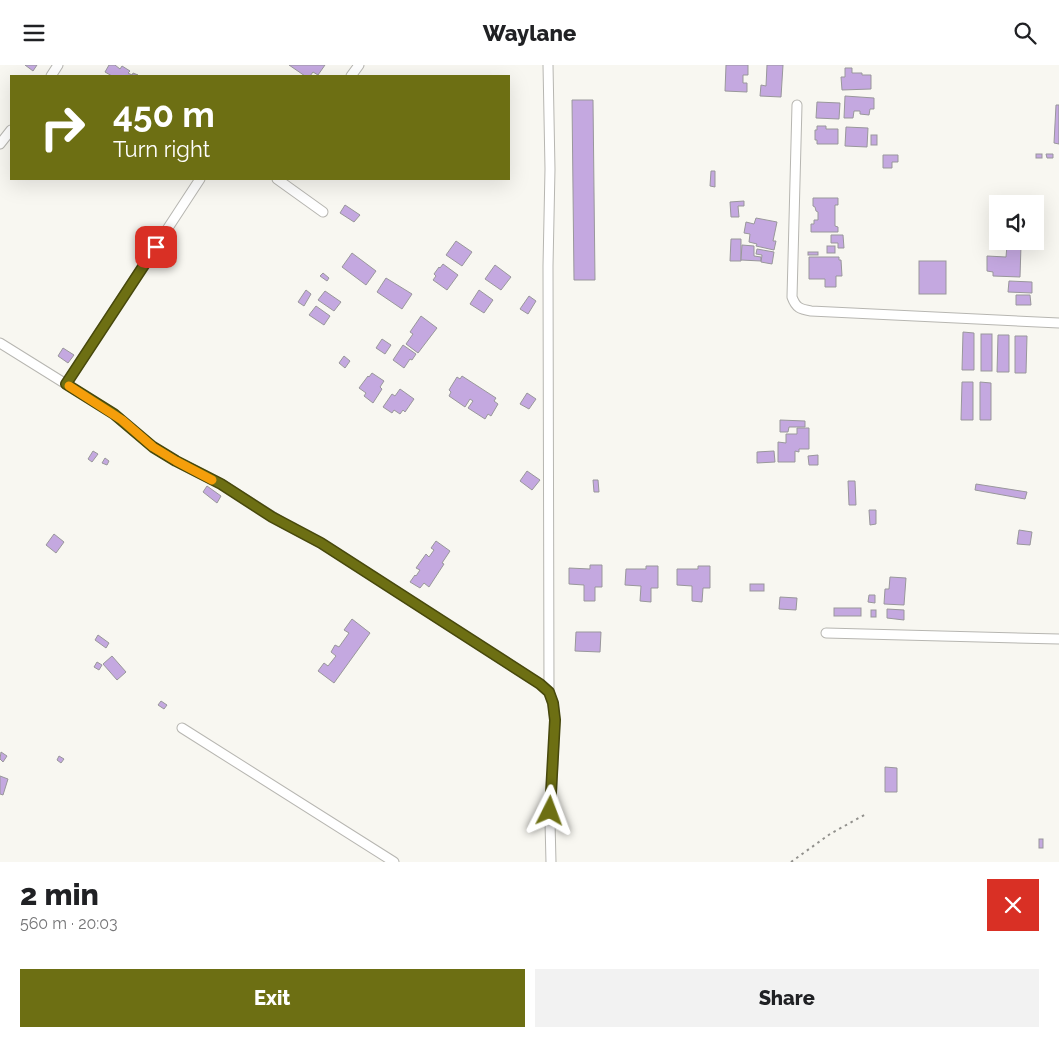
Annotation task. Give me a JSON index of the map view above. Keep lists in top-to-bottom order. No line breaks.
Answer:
{"page":{"header":"Waylane","turn":["450 m","Turn right"],"heading":["2 min","560 m · 20:03"],"buttons":["Exit","Share"]}}
